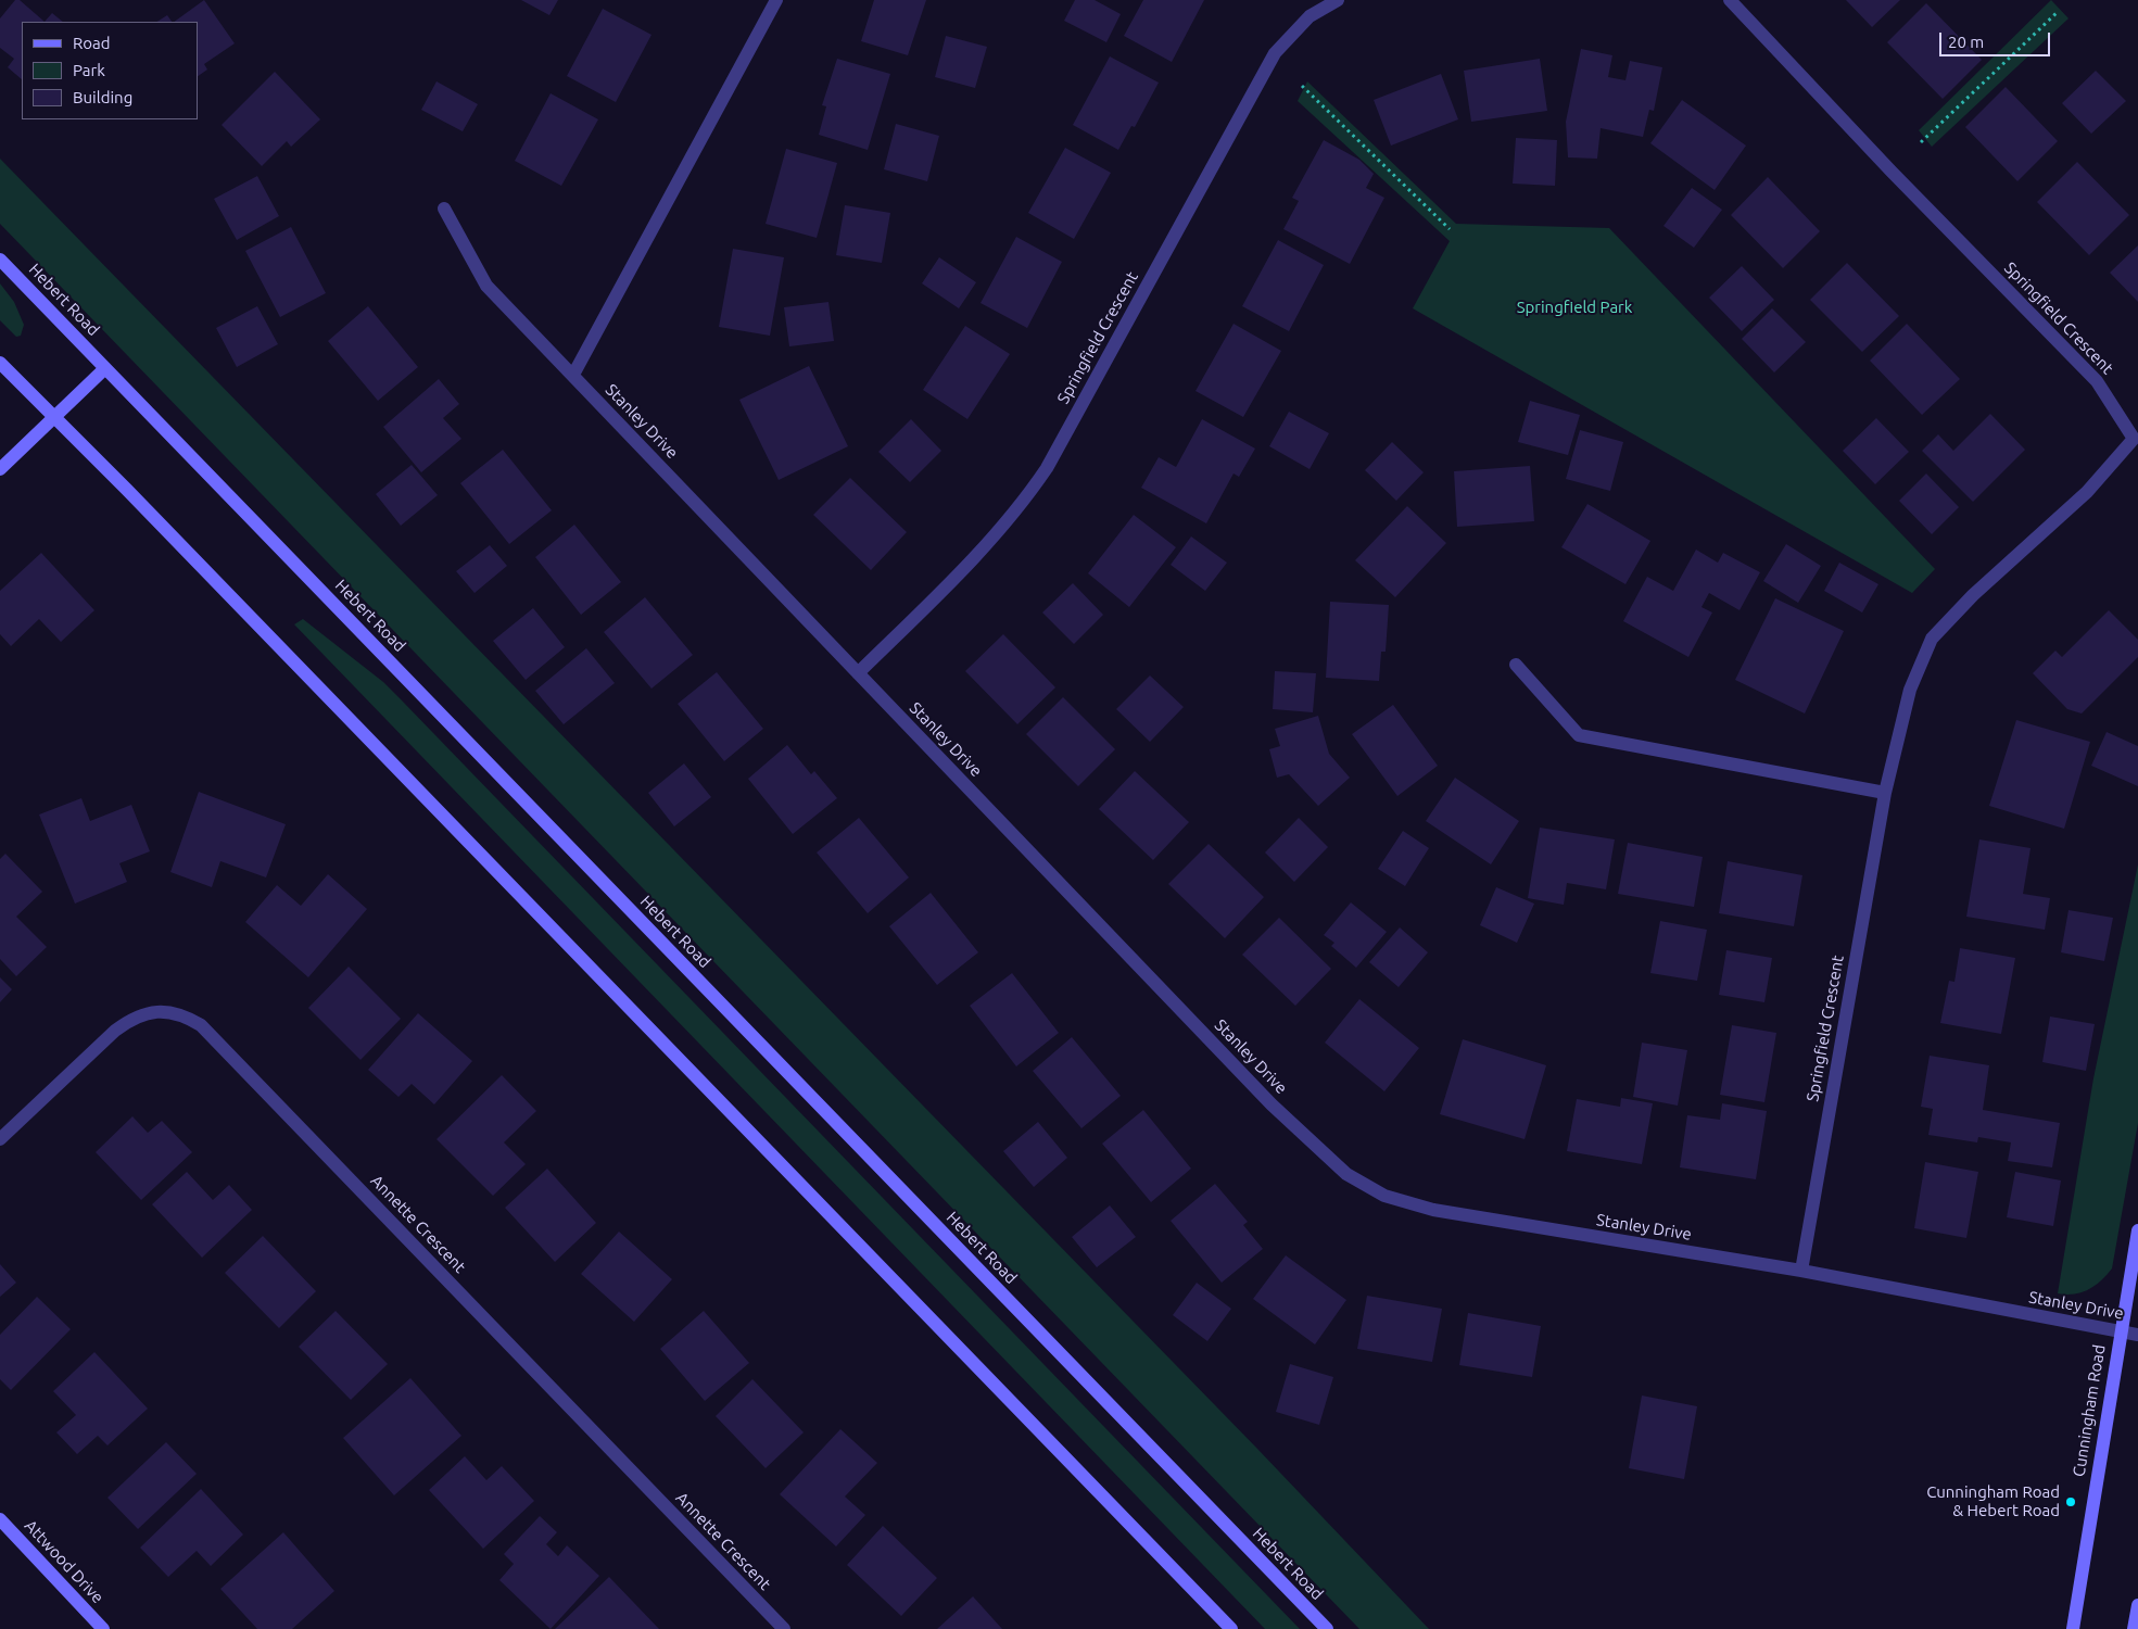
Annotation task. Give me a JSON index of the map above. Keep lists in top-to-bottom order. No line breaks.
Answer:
{"streets":{"main road":["Hebert Road","Cunningham Road","Attwood Drive"],"street":["Springfield Crescent","Stanley Drive","Annette Crescent"]},"crossings":[["Springfield Crescent","Stanley Drive"],["Stanley Drive","Cunningham Road"]],"parks":["Springfield Park"],"places":["Cunningham Road & Hebert Road"],"legend":["Road","Park","Building"],"scale_bar":"20 m"}
